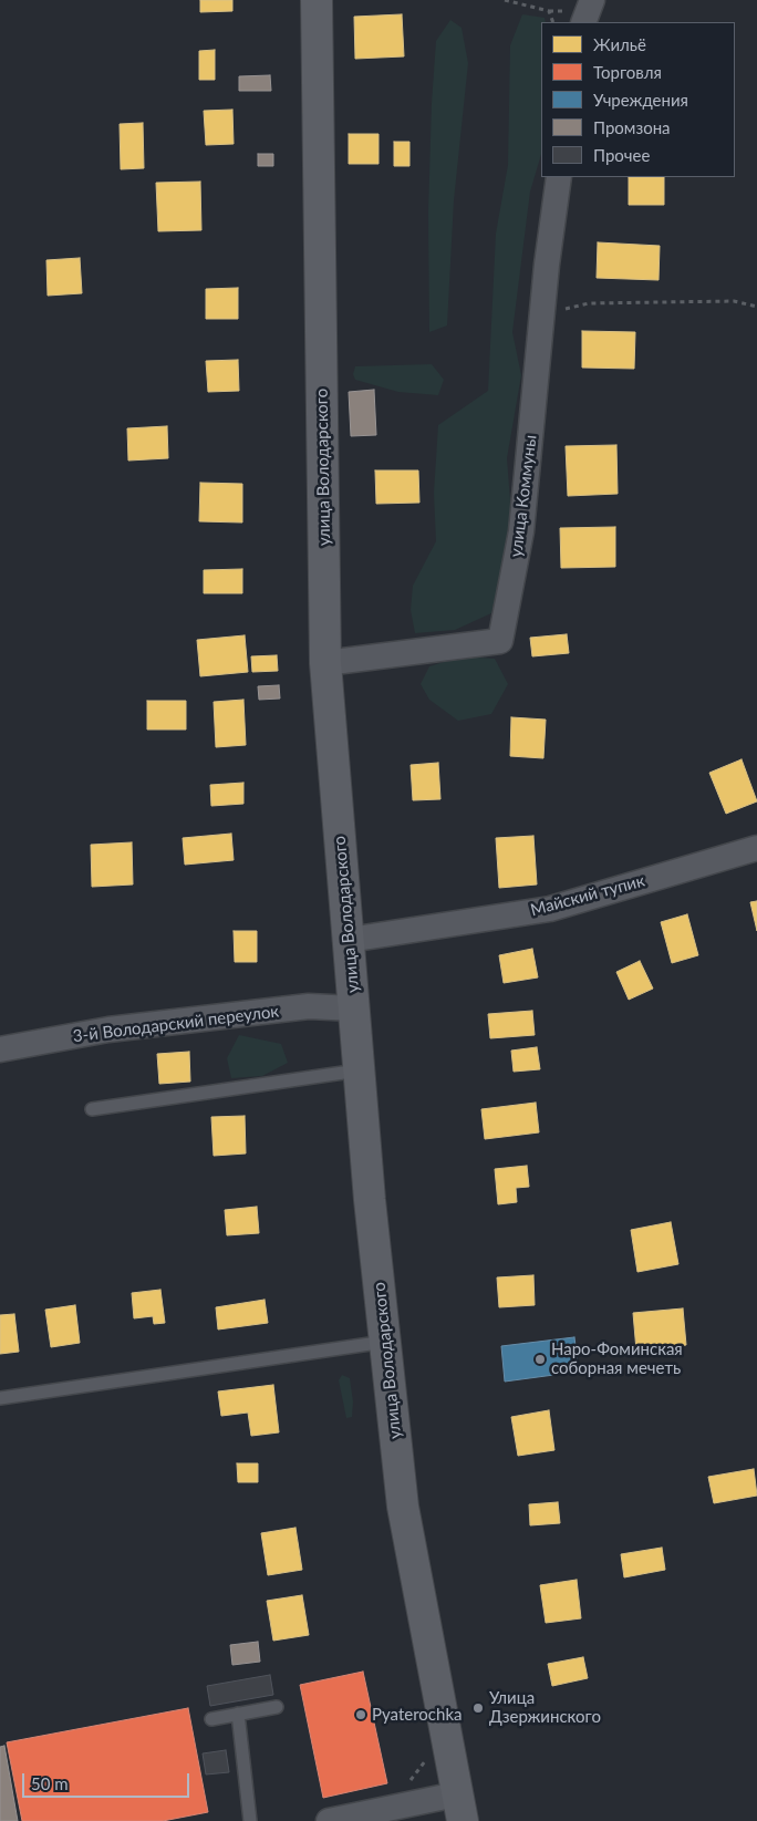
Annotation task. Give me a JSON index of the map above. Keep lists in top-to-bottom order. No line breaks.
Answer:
{"streets":{"main road":["улица Володарского"],"street":["улица Коммуны","Майский тупик","3-й Володарский переулок"]},"crossings":[["улица Володарского","улица Коммуны"],["улица Володарского","Майский тупик"],["улица Володарского","3-й Володарский переулок"]],"places":["Наро-Фоминская соборная мечеть","Улица Дзержинского","Pyaterochka"],"legend":["Жильё","Торговля","Учреждения","Промзона","Прочее"],"scale_bar":"50 m"}
